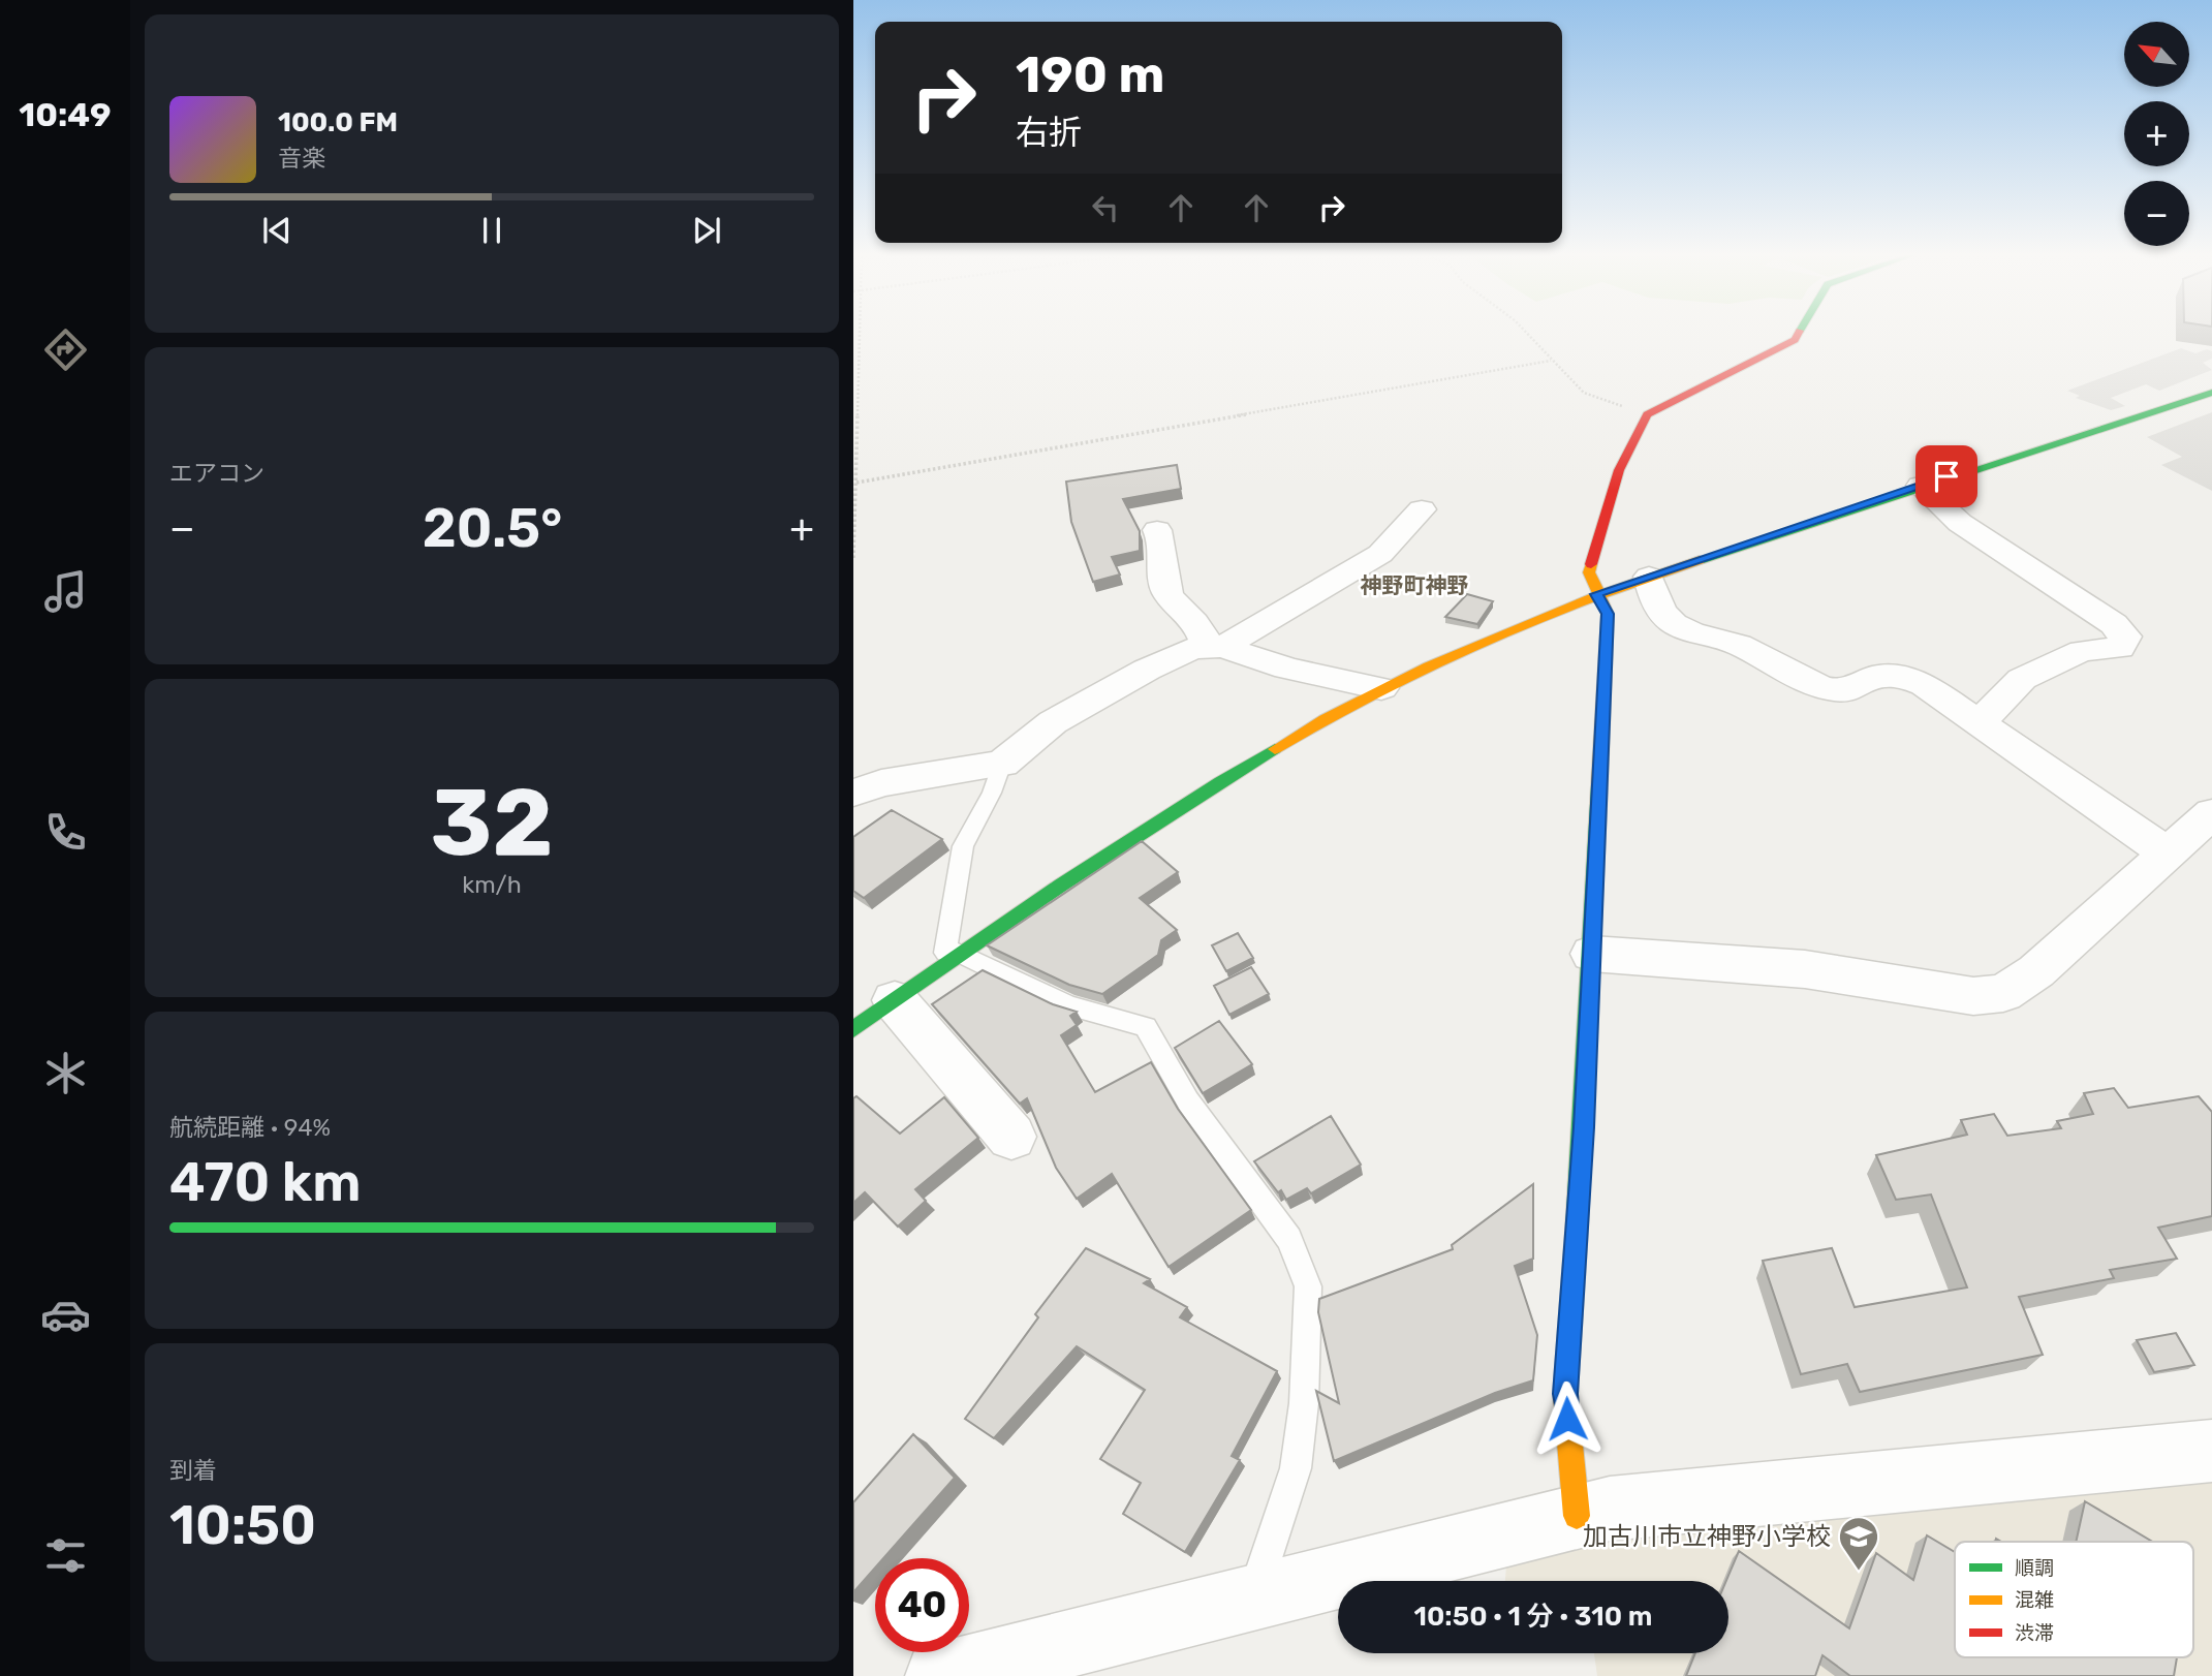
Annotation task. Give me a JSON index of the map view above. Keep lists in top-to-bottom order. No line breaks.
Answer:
{"districts":["神野町神野"],"places":{"school or university":["加古川市立神野小学校"]},"legend":["順調","混雑","渋滞"],"north":"top left","page":{"tabs":"10:49","map_buttons":["+","−"],"turn":["190 m","右折"],"song":["100.0 FM","音楽"],"tile":["エアコン",["32","km/h"],["航続距離 · 94%","470 km"],["到着","10:50"]],"heat":["−","20.5°","+"],"limit":"40","trip":"10:50 · 1 分 · 310 m"}}
